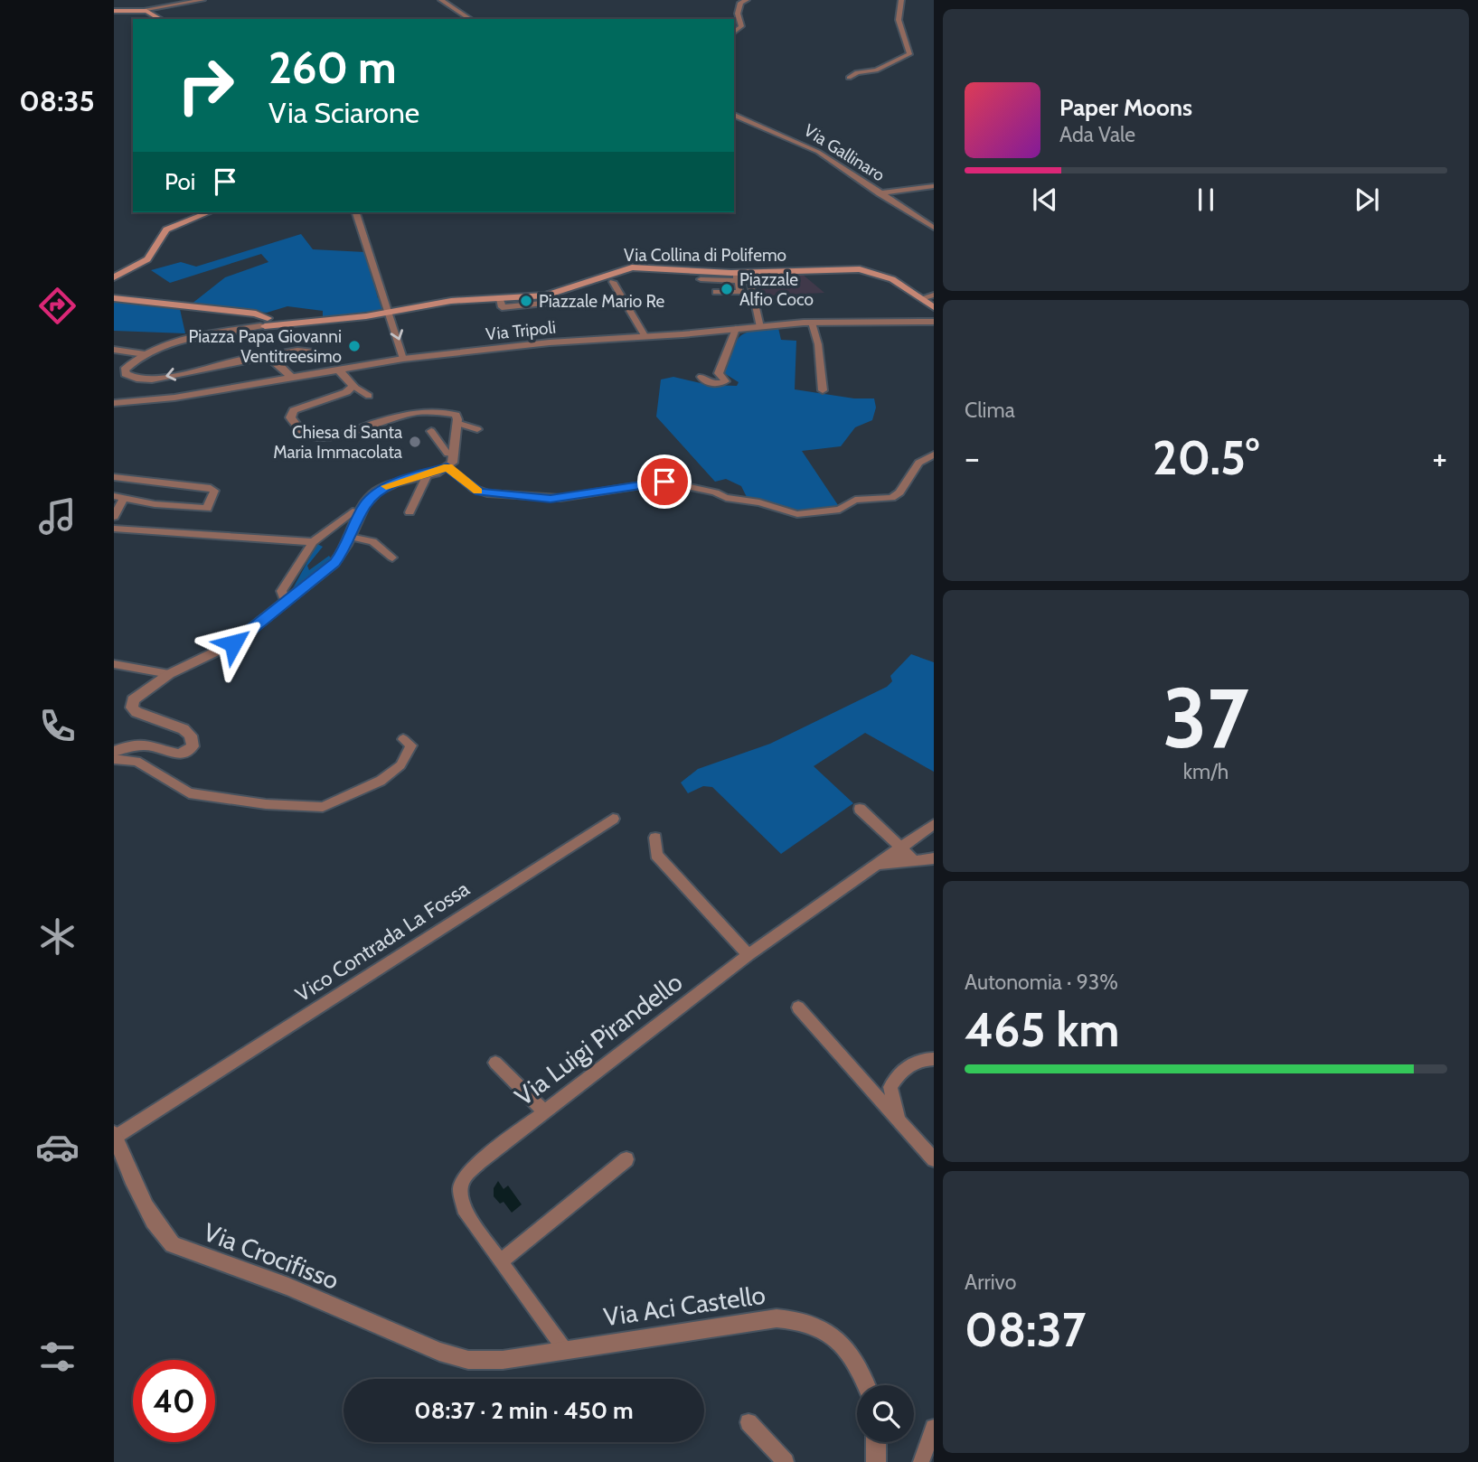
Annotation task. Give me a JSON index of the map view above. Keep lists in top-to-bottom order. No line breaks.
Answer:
{"streets":{"main road":["Via Collina di Polifemo"],"street":["Via Gallinaro","Via Tripoli","Vico Contrada La Fossa","Via Luigi Pirandello","Via Crocifisso","Via Aci Castello"]},"crossings":[["Vico Contrada La Fossa","Via Crocifisso"],["Via Luigi Pirandello","Via Aci Castello"],["Via Crocifisso","Via Aci Castello"]],"places":["Piazzale Alfio Coco","Piazzale Mario Re","Piazza Papa Giovanni Ventitreesimo","Chiesa di Santa Maria Immacolata"],"page":{"tabs":"08:35","turn":["260 m","Via Sciarone"],"song":["Paper Moons","Ada Vale"],"then":"Poi","tile":["Clima",["37","km/h"],["Autonomia · 93%","465 km"],["Arrivo","08:37"]],"heat":["−","20.5°","+"],"limit":"40","trip":"08:37 · 2 min · 450 m"}}
